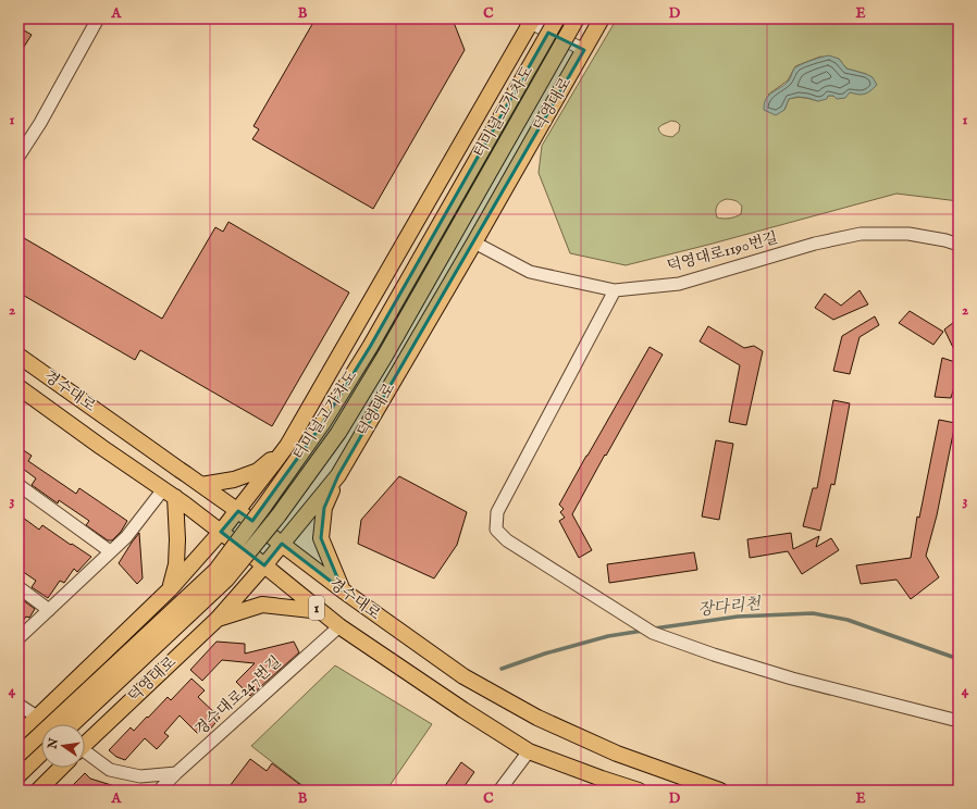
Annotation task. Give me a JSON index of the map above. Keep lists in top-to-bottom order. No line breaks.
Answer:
{"streets":{"main road":["덕영대로","터미널고가차도","경수대로","1"],"street":["덕영대로1190번길","경수대로247번길"]},"crossings":[["덕영대로","덕영대로1190번길"],["덕영대로","경수대로"],["덕영대로","경수대로247번길"],["경수대로","경수대로247번길"]],"water":["장다리천"],"north":"left","grid":{"columns":["A","B","C","D","E"],"rows":["1","2","3","4"]}}
